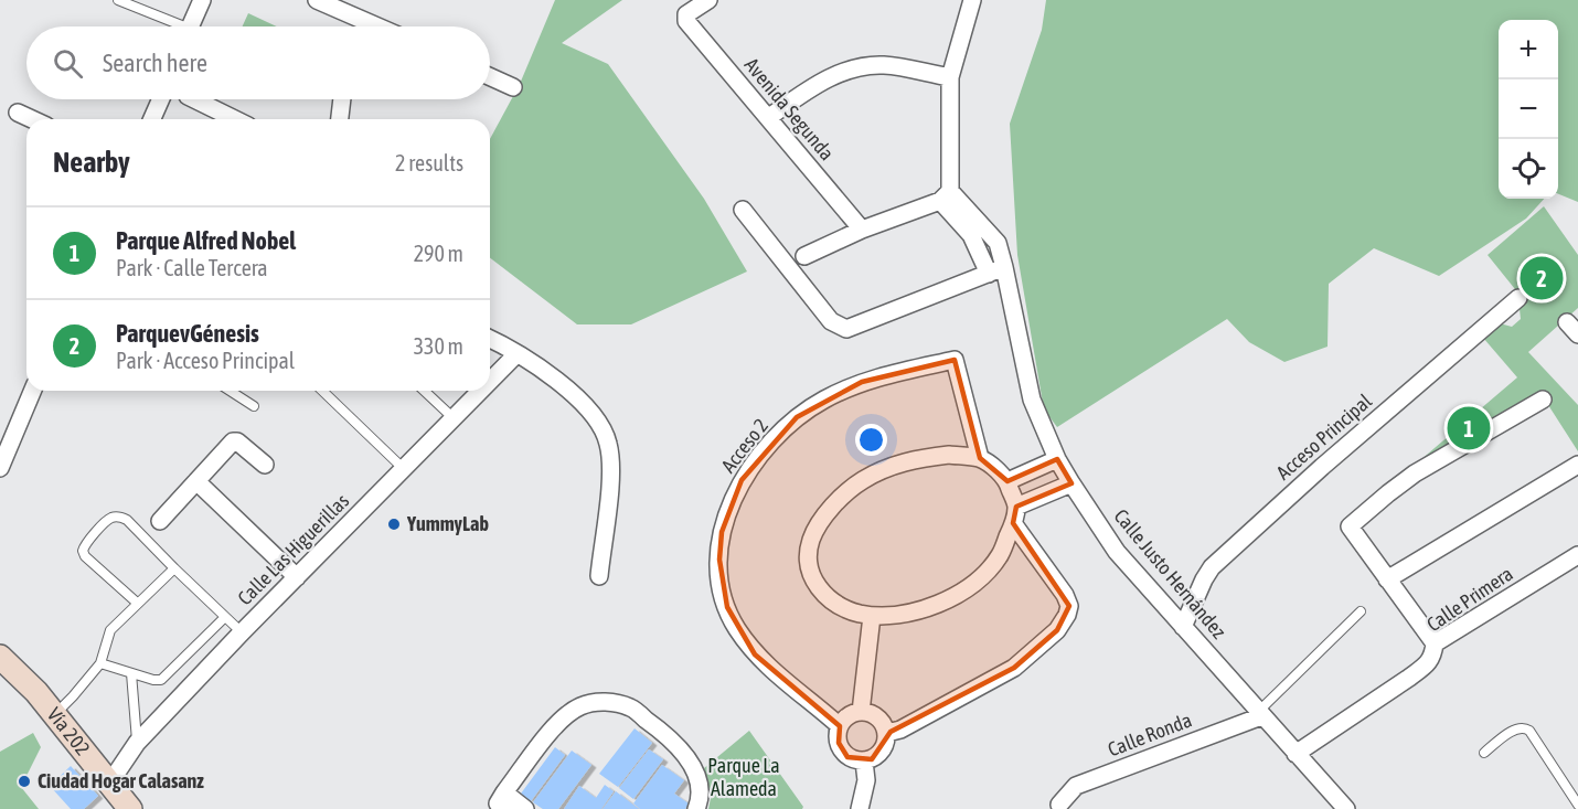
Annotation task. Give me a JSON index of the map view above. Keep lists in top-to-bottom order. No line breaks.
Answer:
{"streets":{"main road":["Vía 202"],"street":["Avenida Segunda","Acceso Principal","Acceso 2","Calle Las Higuerillas","Calle Justo Hernández","Calle Primera","Calle Ronda"]},"crossings":[["Acceso Principal","Calle Justo Hernández"],["Calle Las Higuerillas","Vía 202"],["Calle Justo Hernández","Calle Primera"],["Calle Justo Hernández","Calle Ronda"]],"parks":["Parque La Alameda"],"places":["YummyLab","Ciudad Hogar Calasanz"],"page":{"map_buttons":["+","−"],"search":"Search here","heading":["Nearby","2 results"],"list":[{"mark":"1","name":"Parque Alfred Nobel","note":"Park · Calle Tercera","value":"290 m"},{"mark":"2","name":"ParquevGénesis","note":"Park · Acceso Principal","value":"330 m"}],"pins":["2","1"]}}
